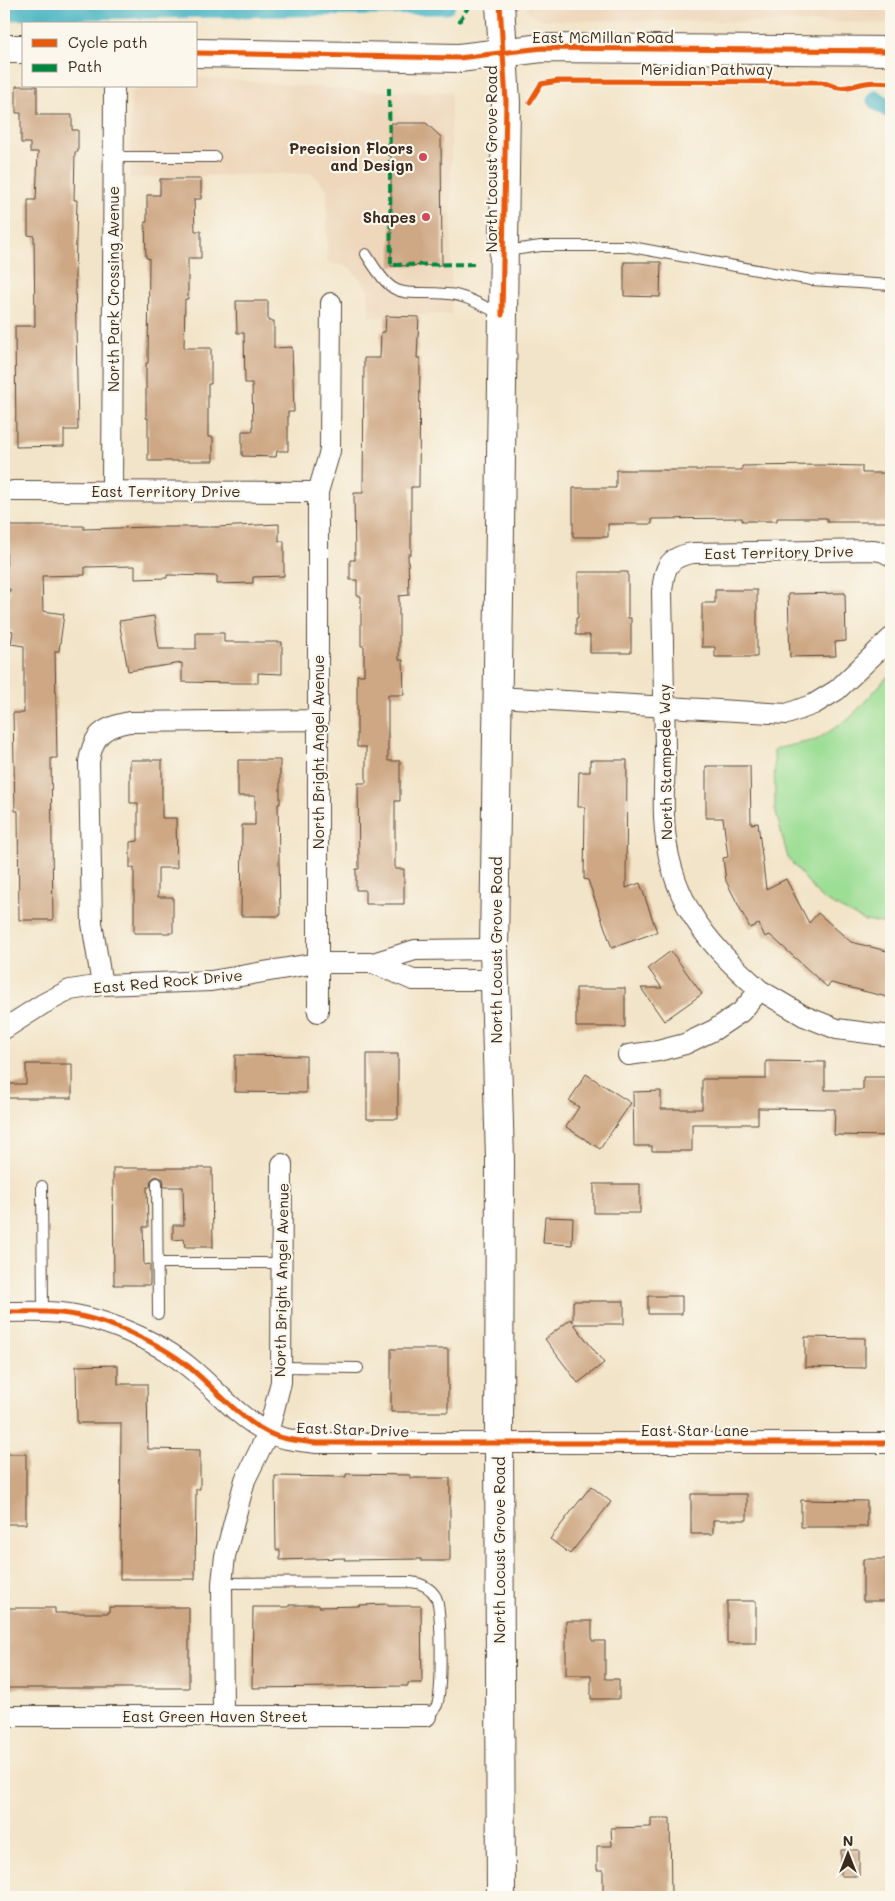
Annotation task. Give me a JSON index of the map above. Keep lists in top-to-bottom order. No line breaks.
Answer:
{"streets":{"main road":["East McMillan Road","North Locust Grove Road"],"street":["North Park Crossing Avenue","East Territory Drive","North Bright Angel Avenue","North Stampede Way","East Red Rock Drive","East Star Drive","East Star Lane","East Green Haven Street"],"cycle path":["Meridian Pathway"]},"crossings":[["East McMillan Road","North Locust Grove Road"],["North Locust Grove Road","East Red Rock Drive"],["North Locust Grove Road","East Star Drive"],["North Locust Grove Road","East Star Lane"],["North Park Crossing Avenue","East Territory Drive"],["East Territory Drive","North Bright Angel Avenue"],["East Territory Drive","North Stampede Way"],["North Bright Angel Avenue","East Red Rock Drive"],["North Bright Angel Avenue","East Star Drive"],["North Bright Angel Avenue","East Green Haven Street"],["East Star Drive","East Star Lane"]],"places":["Precision Floors and Design","Shapes"],"legend":["Cycle path","Path"],"north":"top"}
